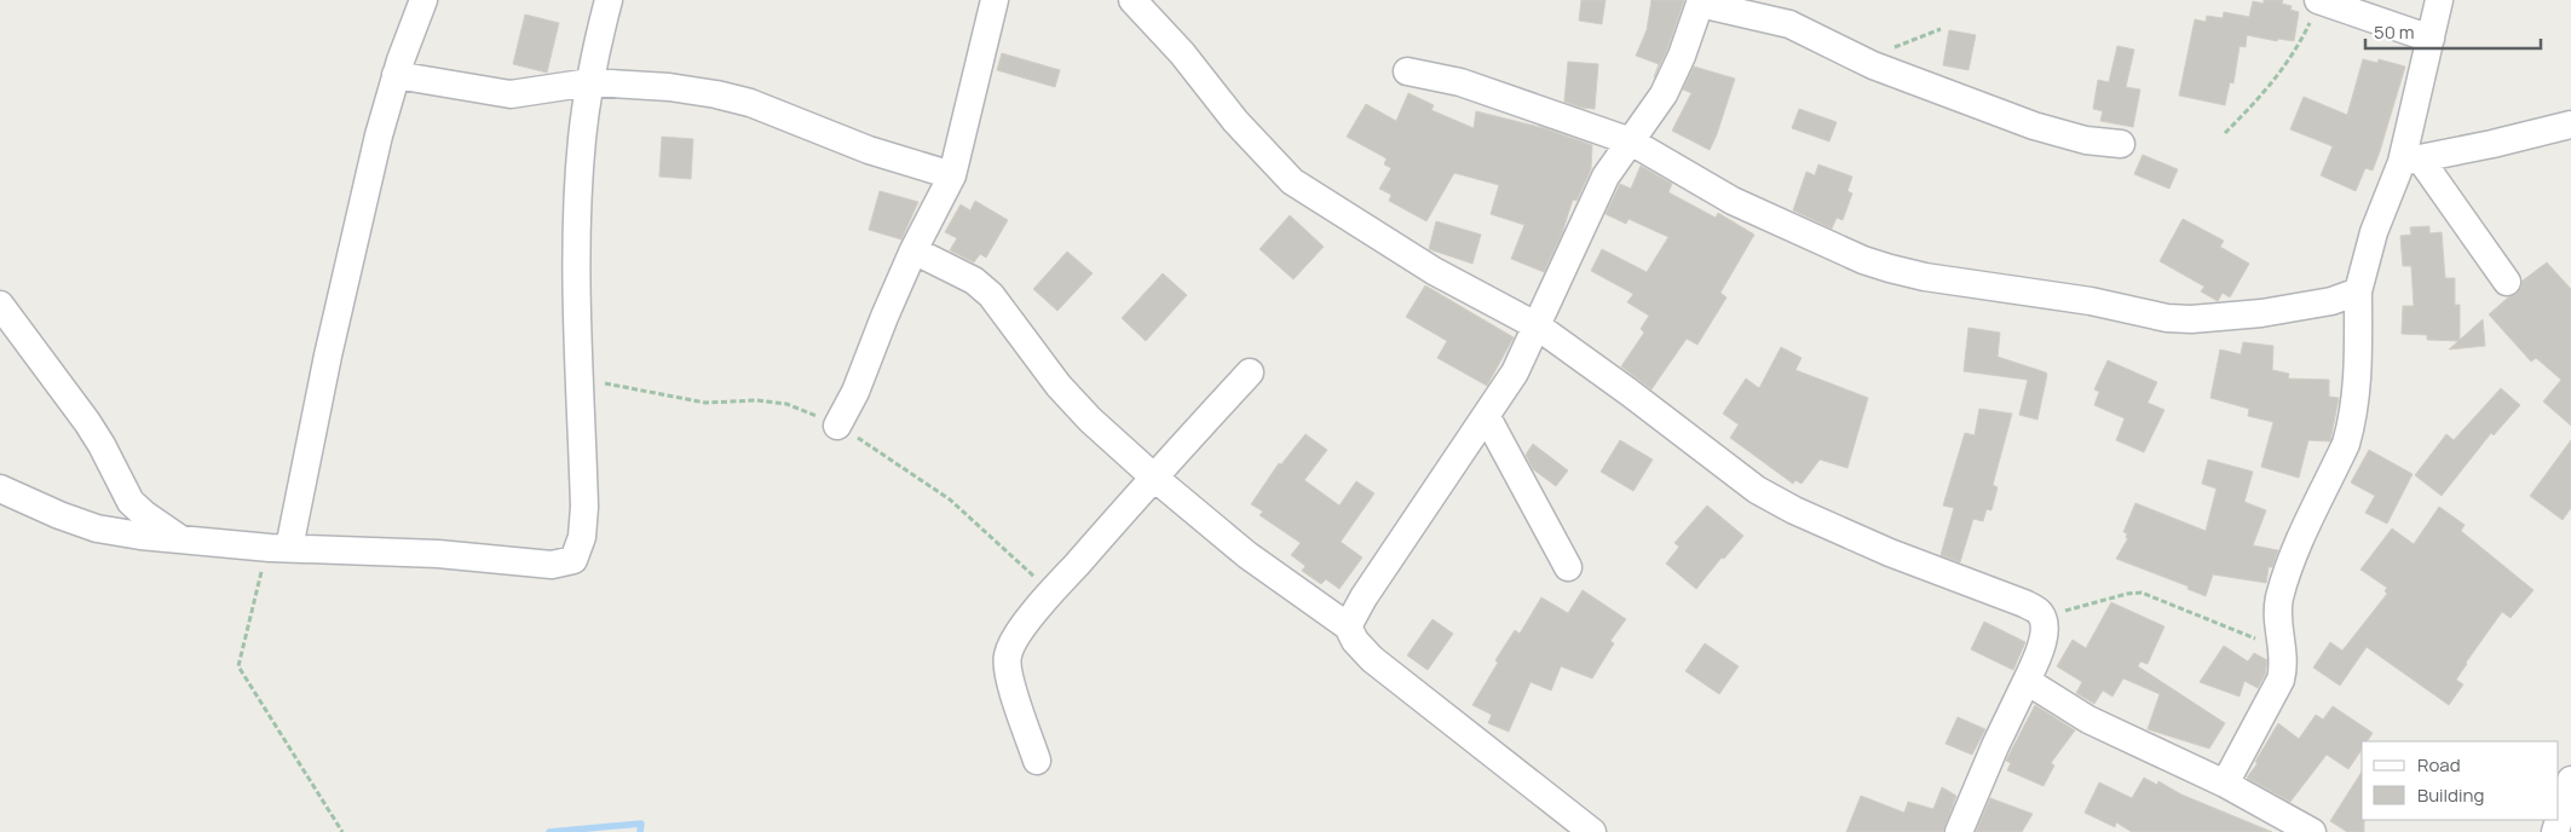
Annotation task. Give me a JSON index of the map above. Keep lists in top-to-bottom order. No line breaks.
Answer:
{"legend":["Road","Building"],"scale_bar":"50 m"}
